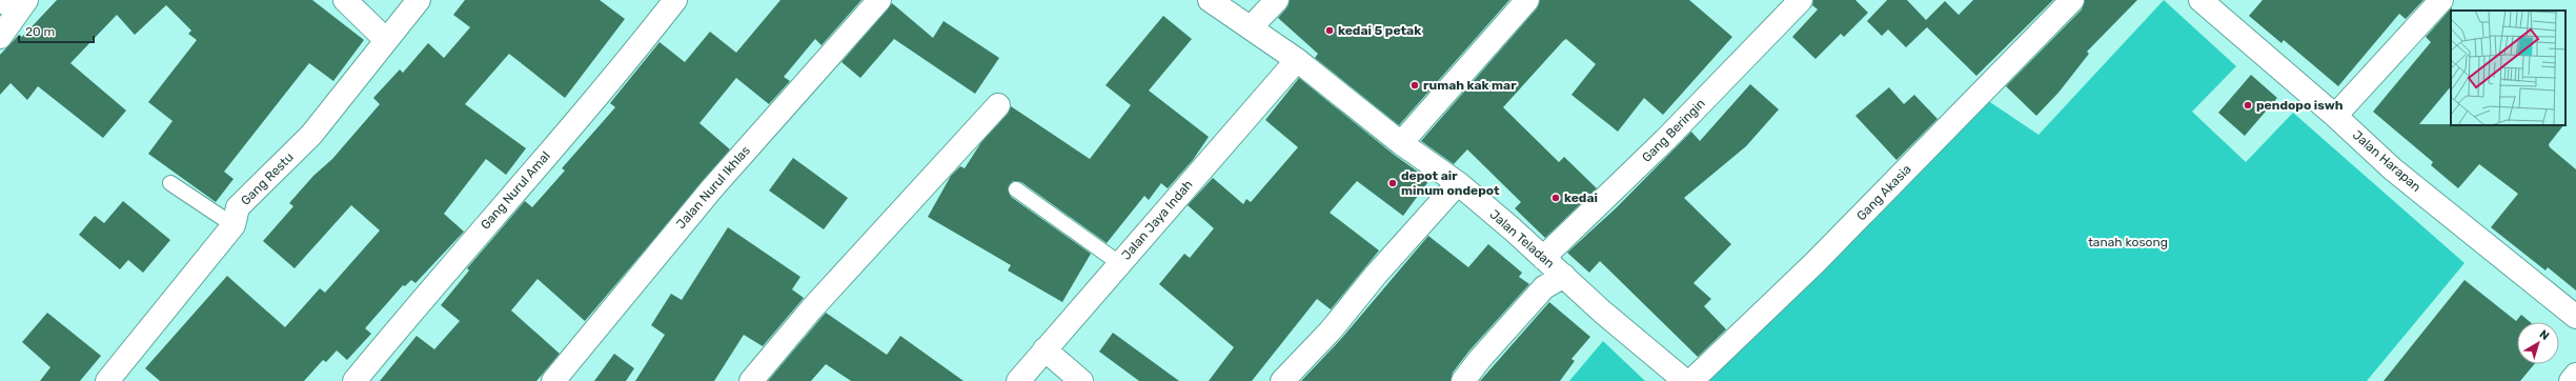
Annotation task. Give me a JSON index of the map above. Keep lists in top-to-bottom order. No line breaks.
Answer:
{"streets":{"street":["Gang Beringin","Jalan Harapan","Gang Restu","Jalan Nurul Ikhlas","Gang Nurul Amal","Gang Akasia","Jalan Jaya Indah","Jalan Teladan"]},"crossings":[["Gang Beringin","Jalan Teladan"],["Jalan Jaya Indah","Jalan Teladan"]],"parks":["tanah kosong"],"places":["kedai 5 petak","rumah kak mar","pendopo iswh","depot air minum ondepot","kedai"],"scale_bar":"20 m","north":"top right"}
